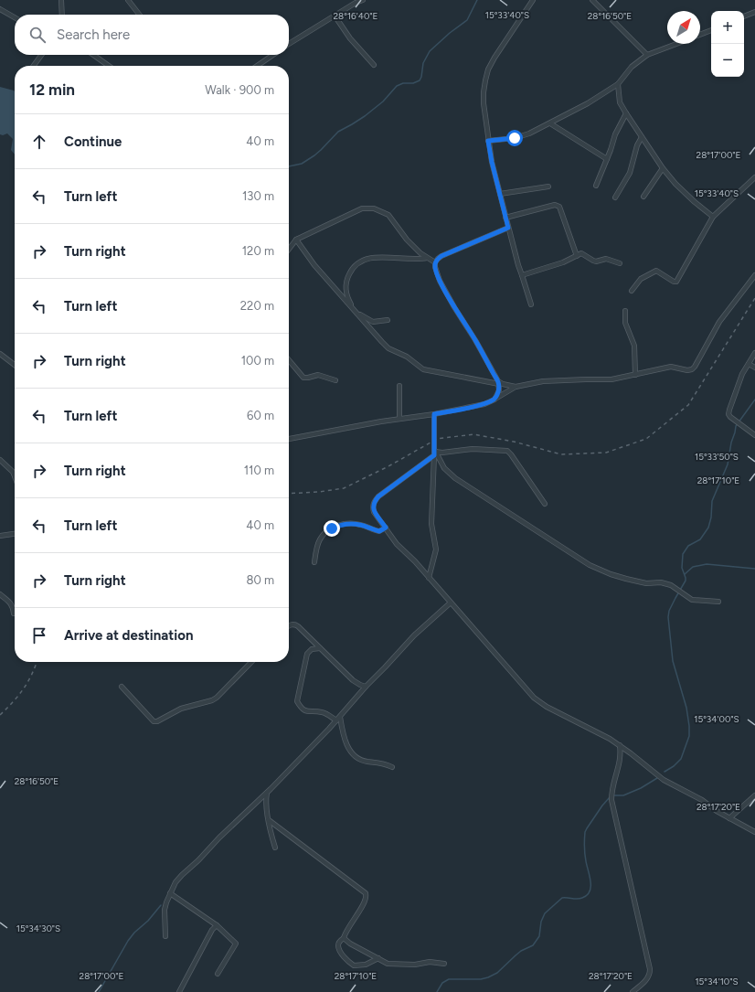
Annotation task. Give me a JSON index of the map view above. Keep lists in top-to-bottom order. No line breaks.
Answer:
{"north":"top right","page":{"map_buttons":["+","−"],"search":"Search here","heading":["12 min","Walk · 900 m"],"list":[["Continue","40 m"],["Turn left","130 m"],["Turn right","120 m"],["Turn left","220 m"],["Turn right","100 m"],["Turn left","60 m"],["Turn right","110 m"],["Turn left","40 m"],["Turn right","80 m"],"Arrive at destination"]},"coordinates":["15°33'40\"S","28°16'40\"E","28°16'50\"E","28°17'00\"E","15°33'50\"S","28°17'10\"E","15°34'00\"S","28°17'20\"E","15°34'30\"S","15°34'10\"S"]}
